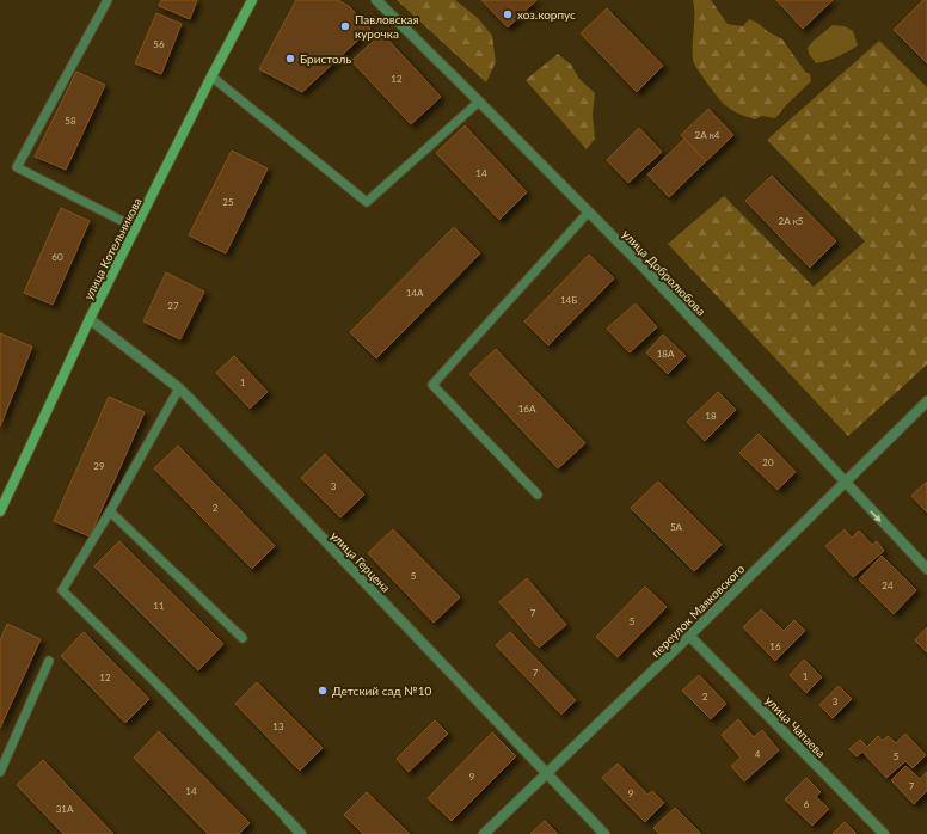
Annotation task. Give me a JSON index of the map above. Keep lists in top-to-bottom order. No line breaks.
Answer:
{"streets":{"street":["улица Котельникова","улица Добролюбова","улица Герцена","переулок Маяковского","улица Чапаева"]},"crossings":[["улица Котельникова","улица Герцена"],["улица Добролюбова","переулок Маяковского"],["улица Герцена","переулок Маяковского"],["переулок Маяковского","улица Чапаева"]],"places":["хоз.корпус","Павловская курочка","Бристоль","Детский сад №10"],"house_numbers":["56","12","58","2А к4","14","25","2А к5","60","14А","14Б","27","18А","1","16А","18","20","29","3","2","5А","5","24","11","7","5","16","7","1","12","2","3","13","4","5","9","7","14","9","6","31А"]}
